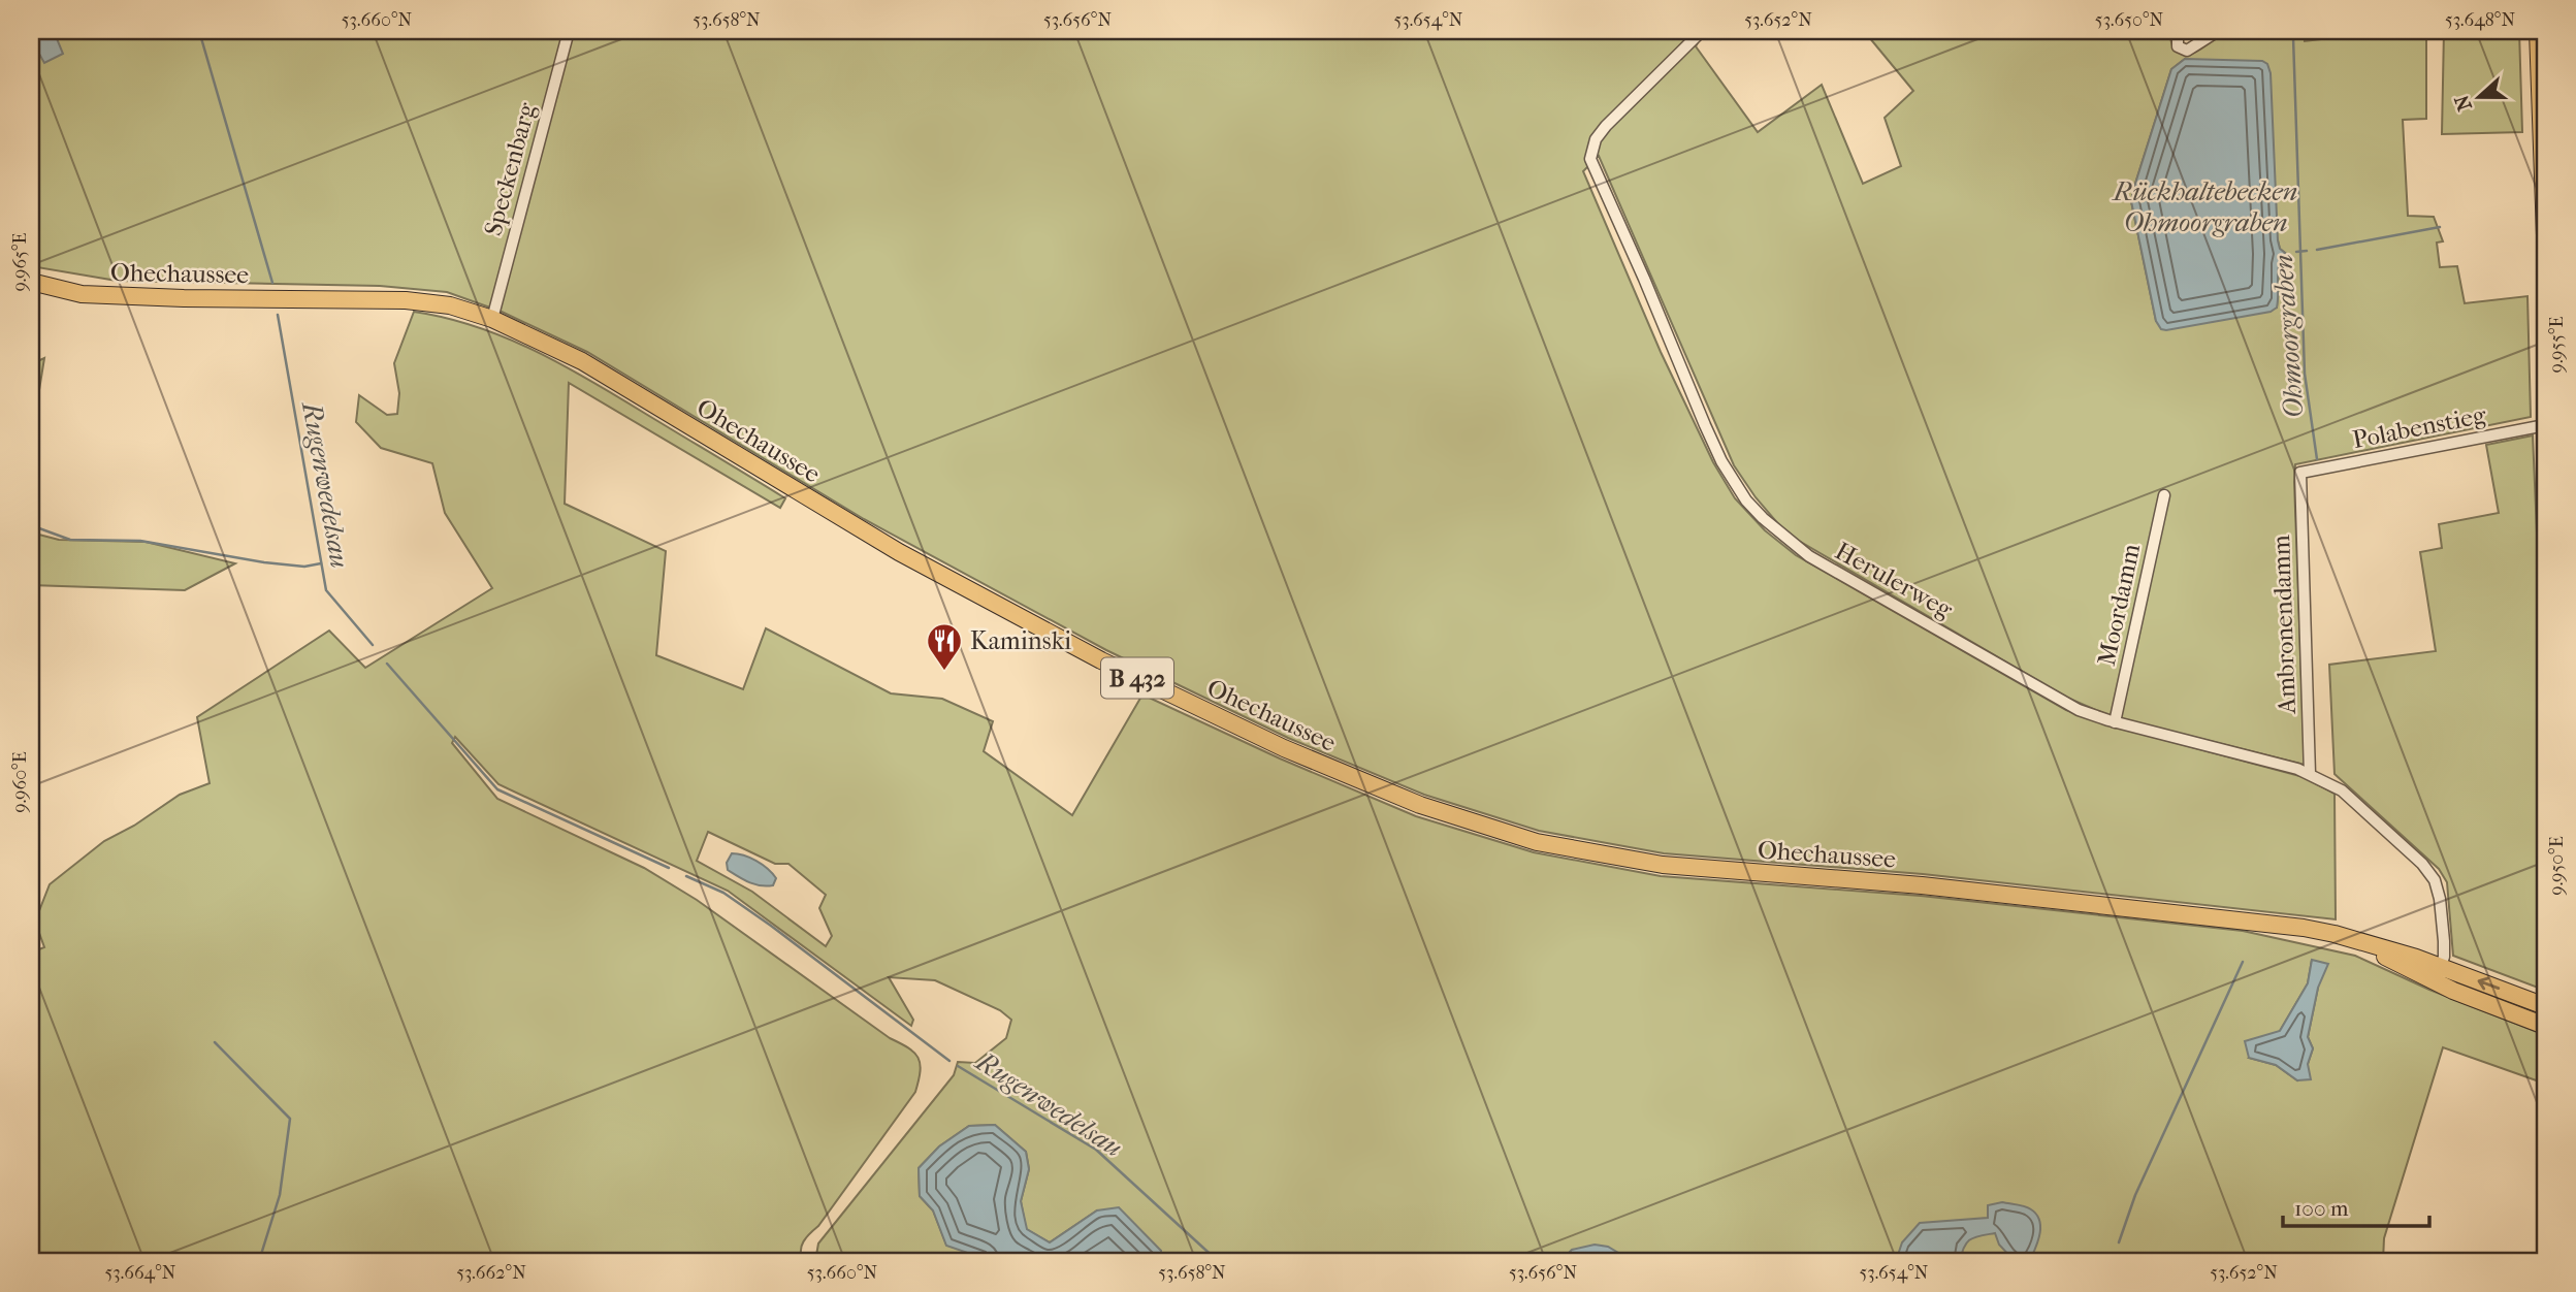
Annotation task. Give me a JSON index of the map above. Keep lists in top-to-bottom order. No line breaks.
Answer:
{"streets":{"main road":["Ohechaussee","B 432"],"street":["Speckenbarg","Polabenstieg","Herulerweg","Moordamm","Ambronendamm"]},"crossings":[["Speckenbarg","Ohechaussee"],["Ohechaussee","B 432"],["Polabenstieg","Ambronendamm"],["Herulerweg","Moordamm"],["Herulerweg","Ambronendamm"],["Herulerweg","B 432"]],"water":["Rückhaltebecken Ohmoorgraben","Ohmoorgraben","Rugenwedelsau"],"places":{"restaurant":["Kaminski"]},"scale_bar":"100 m","north":"left","coordinates":["53.660°N","53.658°N","53.656°N","53.654°N","53.652°N","53.650°N","53.648°N","9.965°E","9.955°E","9.960°E","9.950°E","53.664°N","53.662°N"]}
